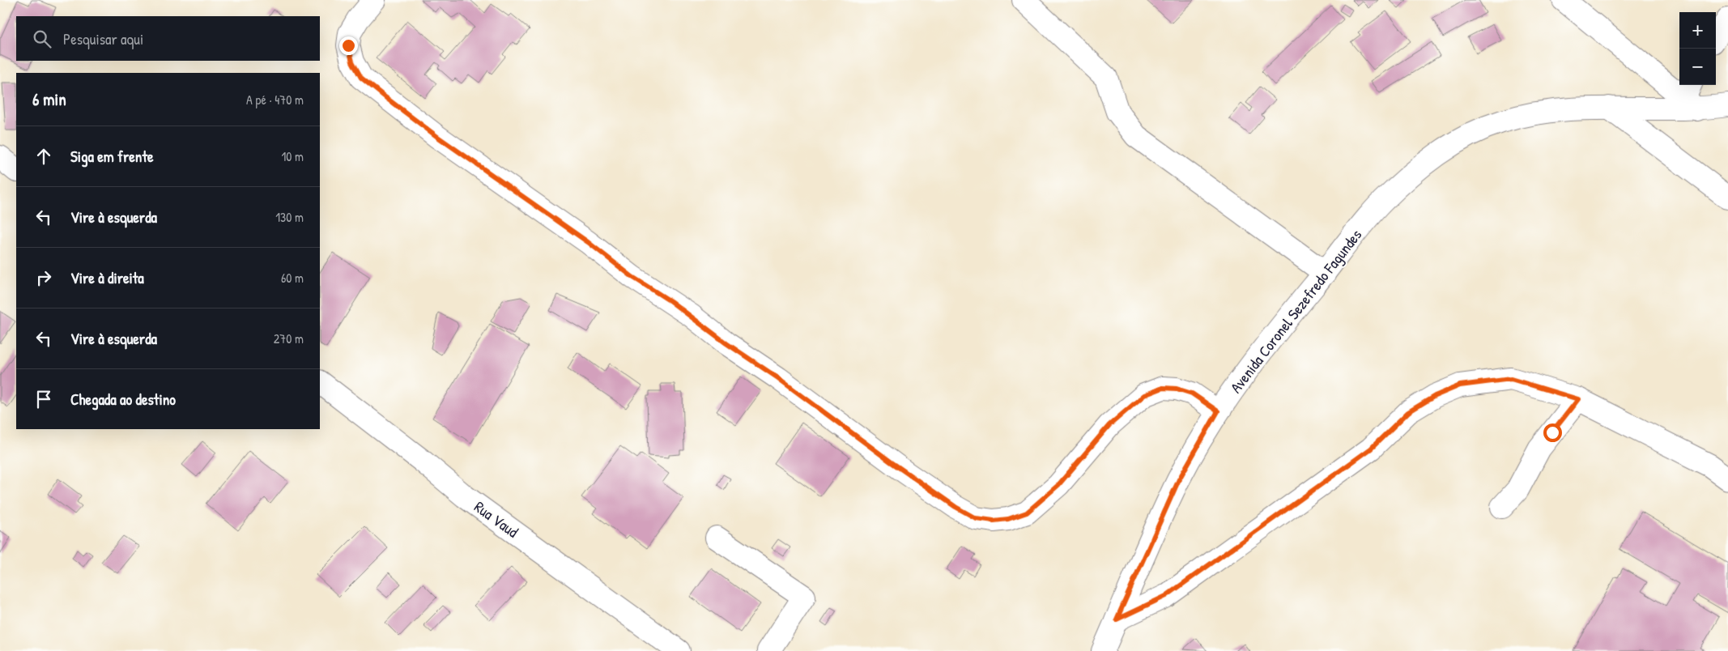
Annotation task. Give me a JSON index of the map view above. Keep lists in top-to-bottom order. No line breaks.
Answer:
{"streets":{"street":["Avenida Coronel Sezefredo Fagundes","Rua Vaud"]},"page":{"map_buttons":["+","−"],"search":"Pesquisar aqui","heading":["6 min","A pé · 470 m"],"list":[["Siga em frente","10 m"],["Vire à esquerda","130 m"],["Vire à direita","60 m"],["Vire à esquerda","270 m"],"Chegada ao destino"]}}
